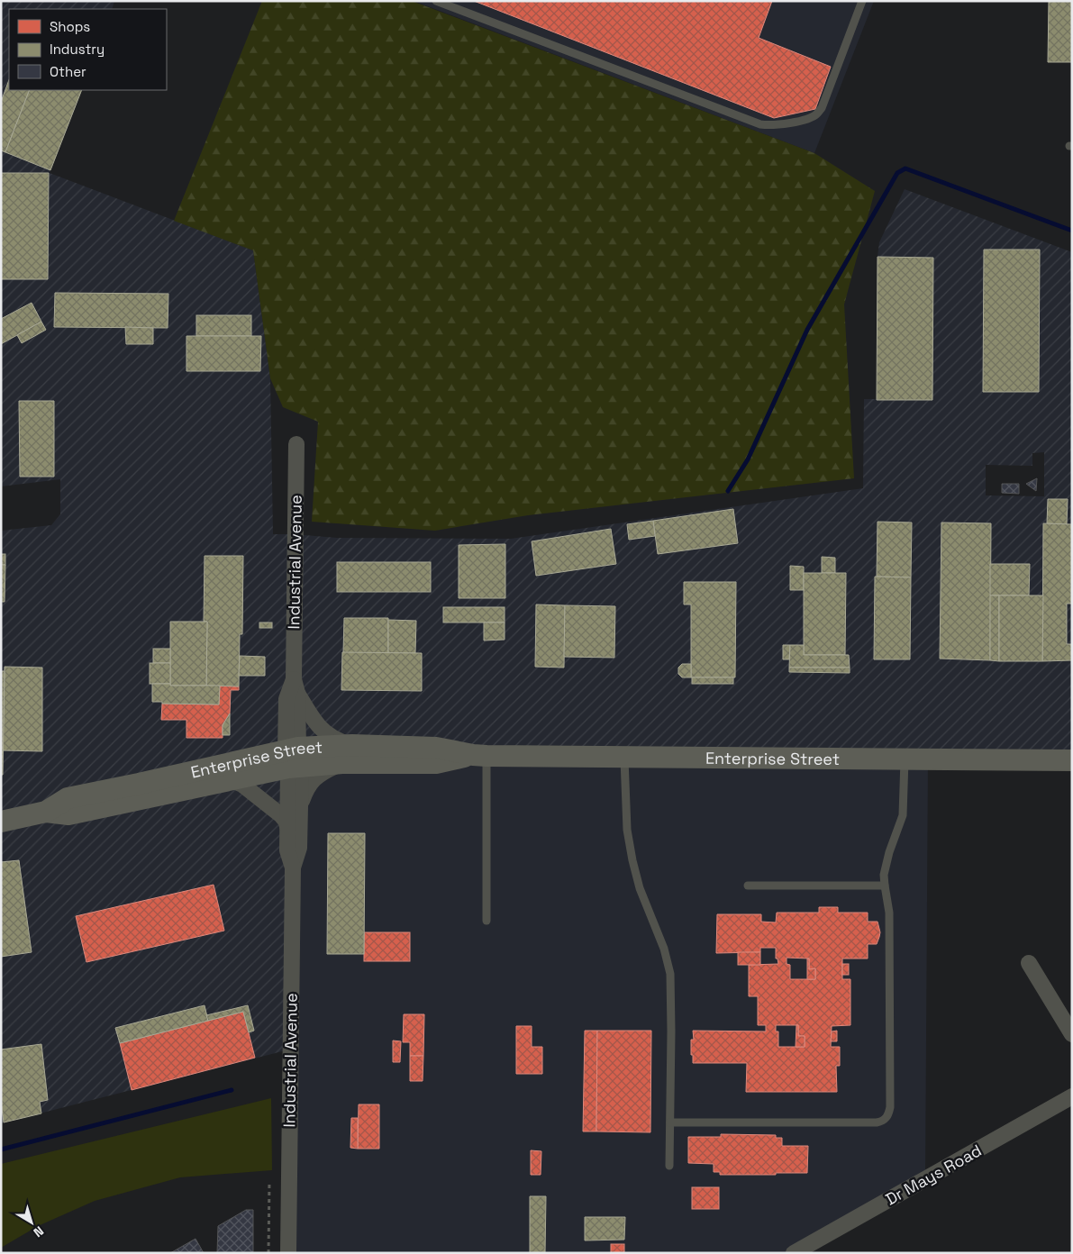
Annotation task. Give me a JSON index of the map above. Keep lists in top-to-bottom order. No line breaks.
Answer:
{"streets":{"street":["Industrial Avenue","Enterprise Street","Dr Mays Road"]},"crossings":[["Industrial Avenue","Enterprise Street"]],"legend":["Shops","Industry","Other"],"north":"bottom right"}
